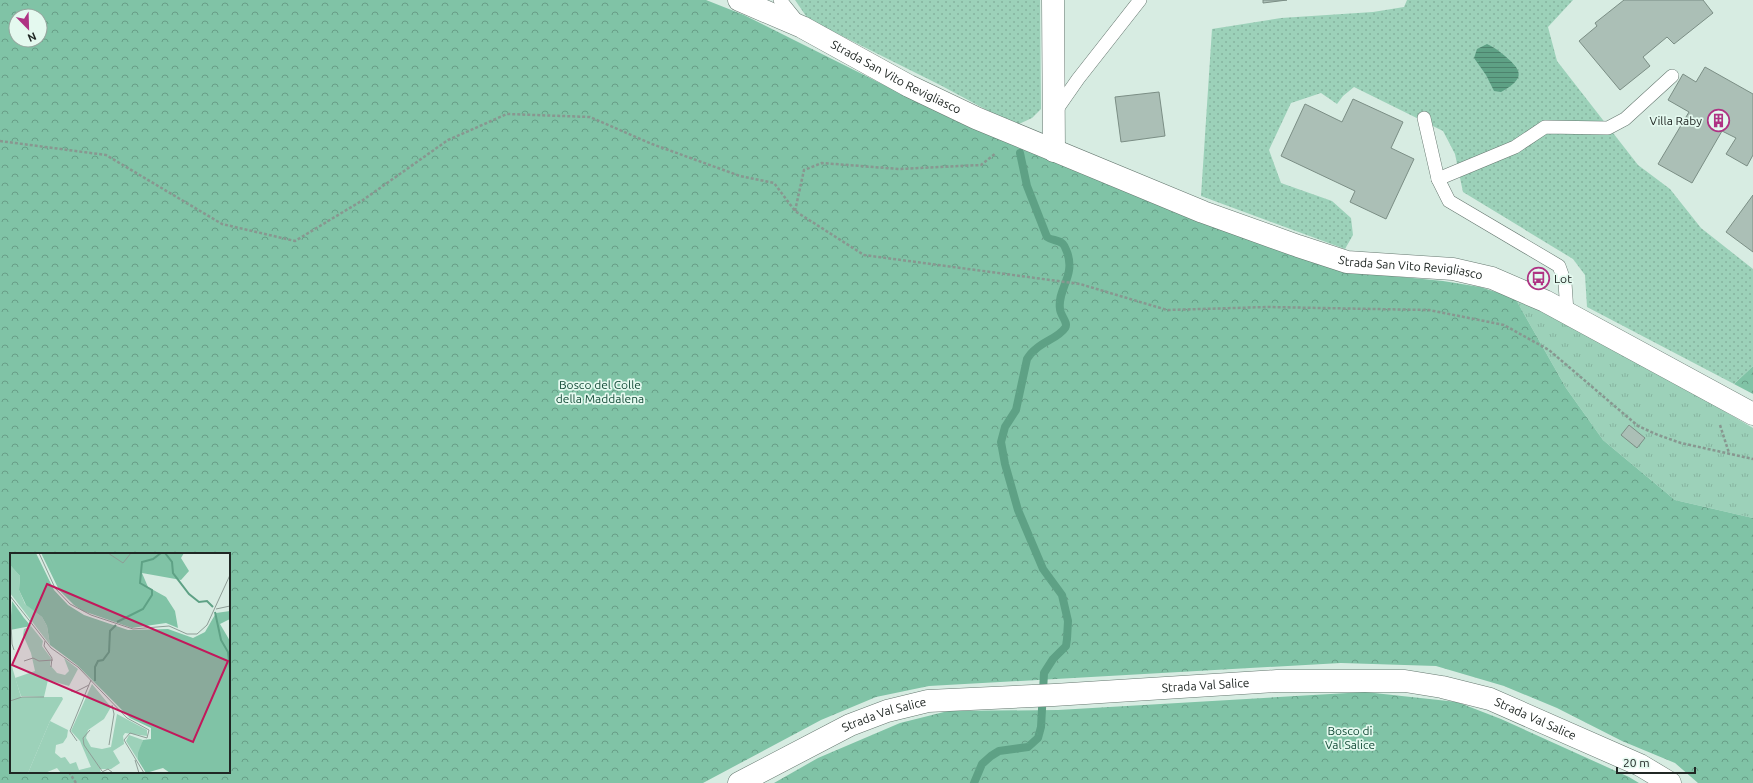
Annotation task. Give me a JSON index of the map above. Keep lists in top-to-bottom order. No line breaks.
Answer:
{"streets":{"street":["Strada San Vito Revigliasco","Strada Val Salice"]},"parks":["Bosco del Colle della Maddalena","Bosco di Val Salice"],"places":{"building":["Villa Raby"],"bus stop":["Lot"]},"scale_bar":"20 m","north":"bottom right"}
